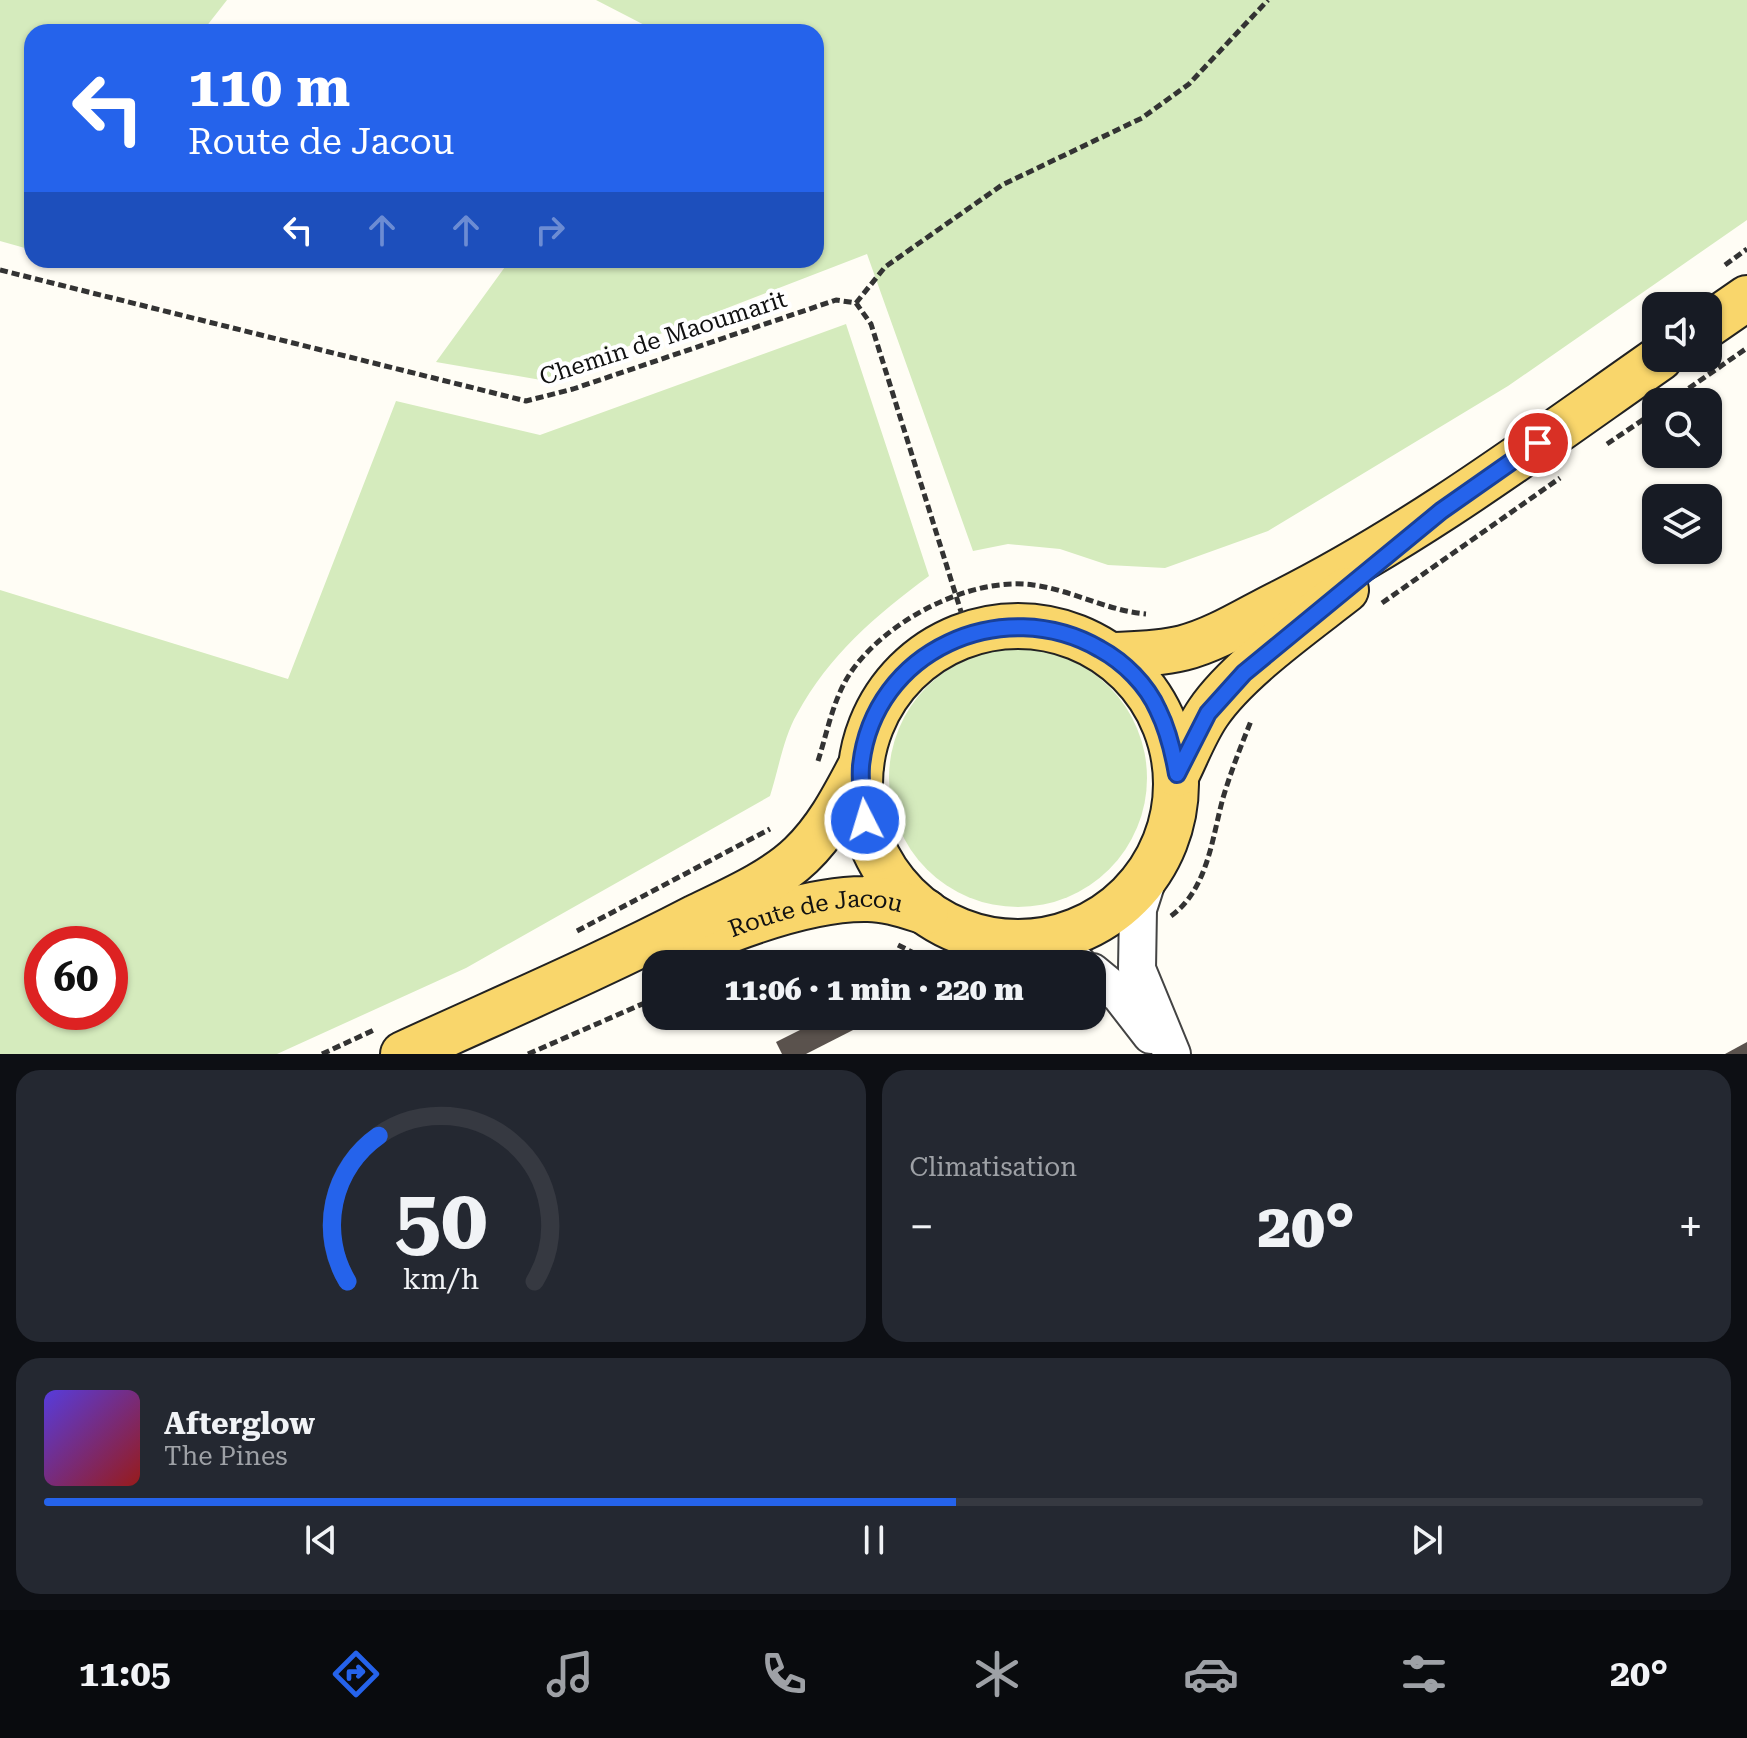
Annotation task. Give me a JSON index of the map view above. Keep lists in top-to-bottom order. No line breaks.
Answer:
{"streets":{"main road":["Route de Jacou"],"path":["Chemin de Maoumarit"]},"page":{"turn":["110 m","Route de Jacou"],"limit":"60","trip":"11:06 · 1 min · 220 m","tile":"Climatisation","heat":["−","20°","+"],"song":["Afterglow","The Pines"],"tabs":["11:05","20°"],"gauge":["50","km/h"]}}
